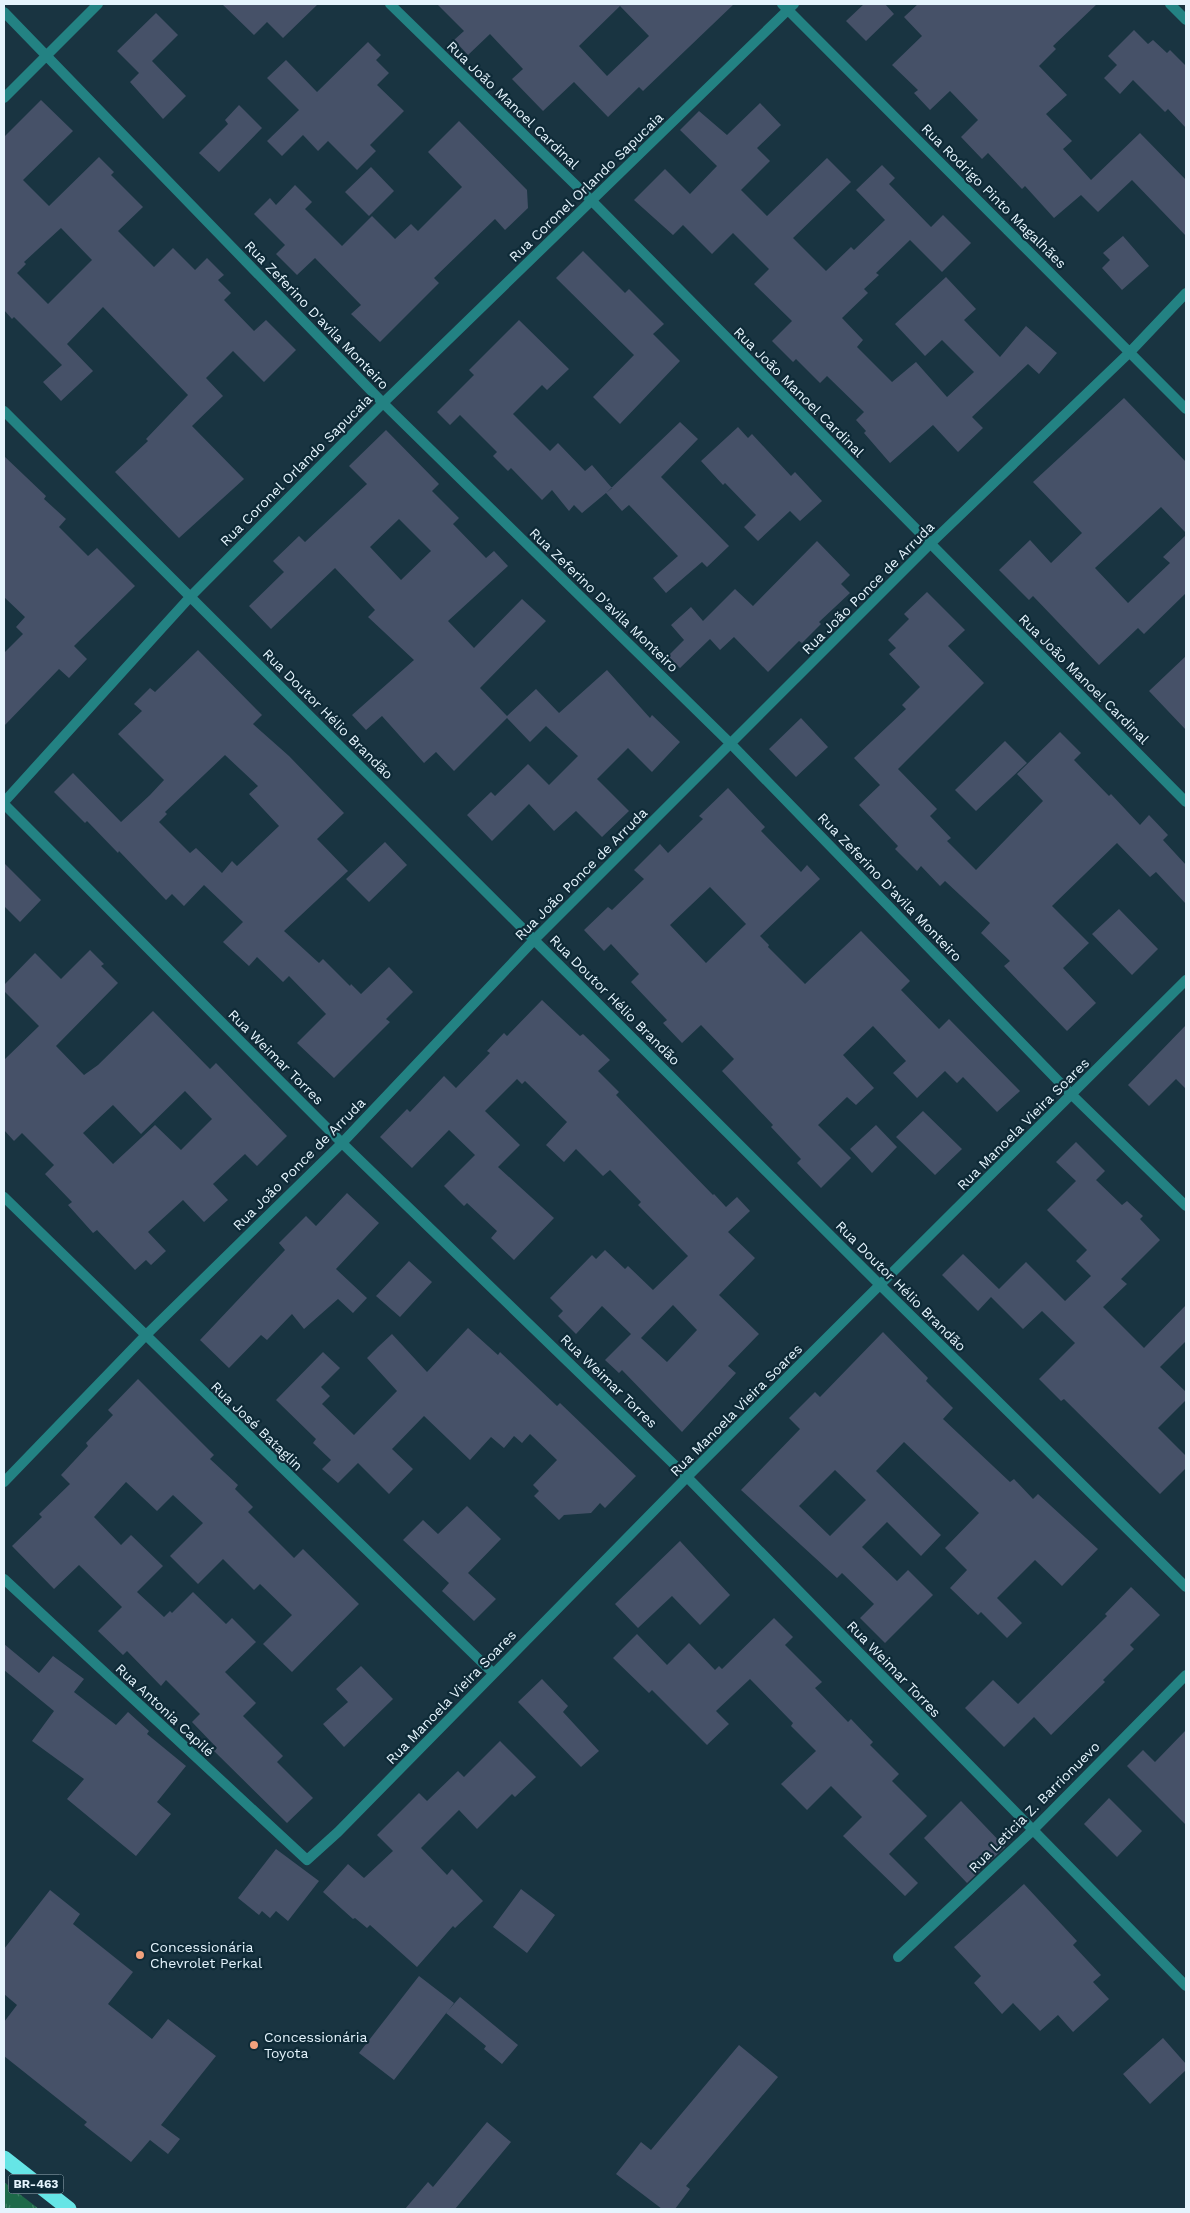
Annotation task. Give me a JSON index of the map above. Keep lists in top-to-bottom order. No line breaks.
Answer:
{"streets":{"highway":["BR-463"],"street":["Rua João Manoel Cardinal","Rua Coronel Orlando Sapucaia","Rua Rodrigo Pinto Magalhães","Rua Zeferino D'avila Monteiro","Rua João Ponce de Arruda","Rua Doutor Hélio Brandão","Rua Weimar Torres","Rua Manoela Vieira Soares","Rua José Bataglin","Rua Antonia Capilé","Rua Leticia Z. Barrionuevo"]},"crossings":[["Rua João Manoel Cardinal","Rua Coronel Orlando Sapucaia"],["Rua João Manoel Cardinal","Rua João Ponce de Arruda"],["Rua Coronel Orlando Sapucaia","Rua Rodrigo Pinto Magalhães"],["Rua Coronel Orlando Sapucaia","Rua Zeferino D'avila Monteiro"],["Rua Coronel Orlando Sapucaia","Rua Doutor Hélio Brandão"],["Rua Coronel Orlando Sapucaia","Rua Weimar Torres"],["Rua Rodrigo Pinto Magalhães","Rua João Ponce de Arruda"],["Rua Zeferino D'avila Monteiro","Rua João Ponce de Arruda"],["Rua Zeferino D'avila Monteiro","Rua Manoela Vieira Soares"],["Rua João Ponce de Arruda","Rua Doutor Hélio Brandão"],["Rua João Ponce de Arruda","Rua Weimar Torres"],["Rua João Ponce de Arruda","Rua José Bataglin"],["Rua Doutor Hélio Brandão","Rua Manoela Vieira Soares"],["Rua Weimar Torres","Rua Manoela Vieira Soares"],["Rua Weimar Torres","Rua Leticia Z. Barrionuevo"],["Rua Manoela Vieira Soares","Rua José Bataglin"],["Rua Manoela Vieira Soares","Rua Antonia Capilé"]],"places":["Concessionária Chevrolet Perkal","Concessionária Toyota"]}
